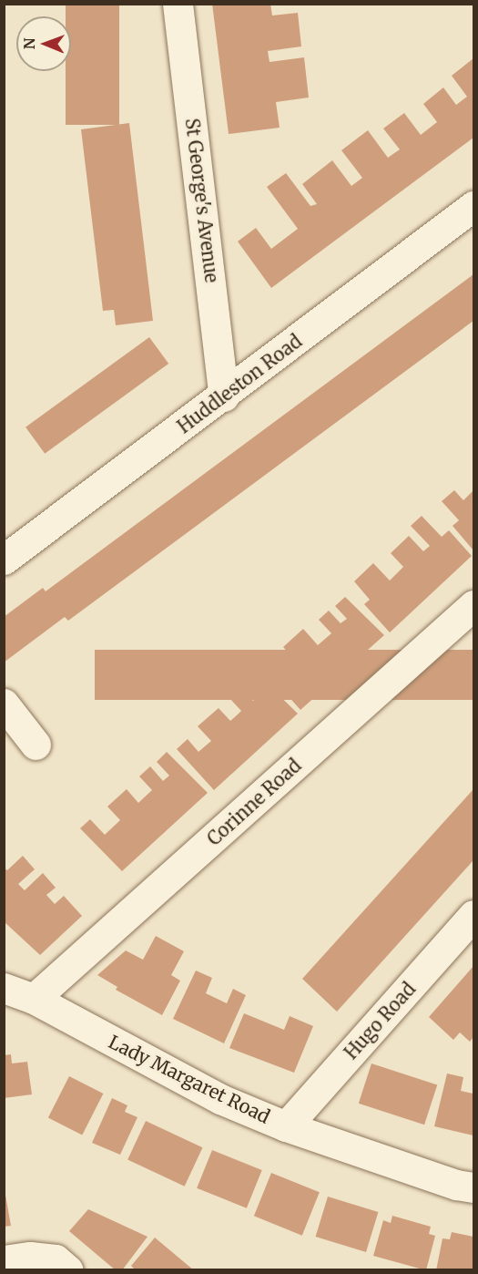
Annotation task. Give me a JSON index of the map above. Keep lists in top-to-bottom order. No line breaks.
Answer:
{"streets":{"street":["St George's Avenue","Huddleston Road","Corinne Road","Hugo Road","Lady Margaret Road"]},"crossings":[["St George's Avenue","Huddleston Road"],["Corinne Road","Lady Margaret Road"],["Hugo Road","Lady Margaret Road"]],"north":"left"}
